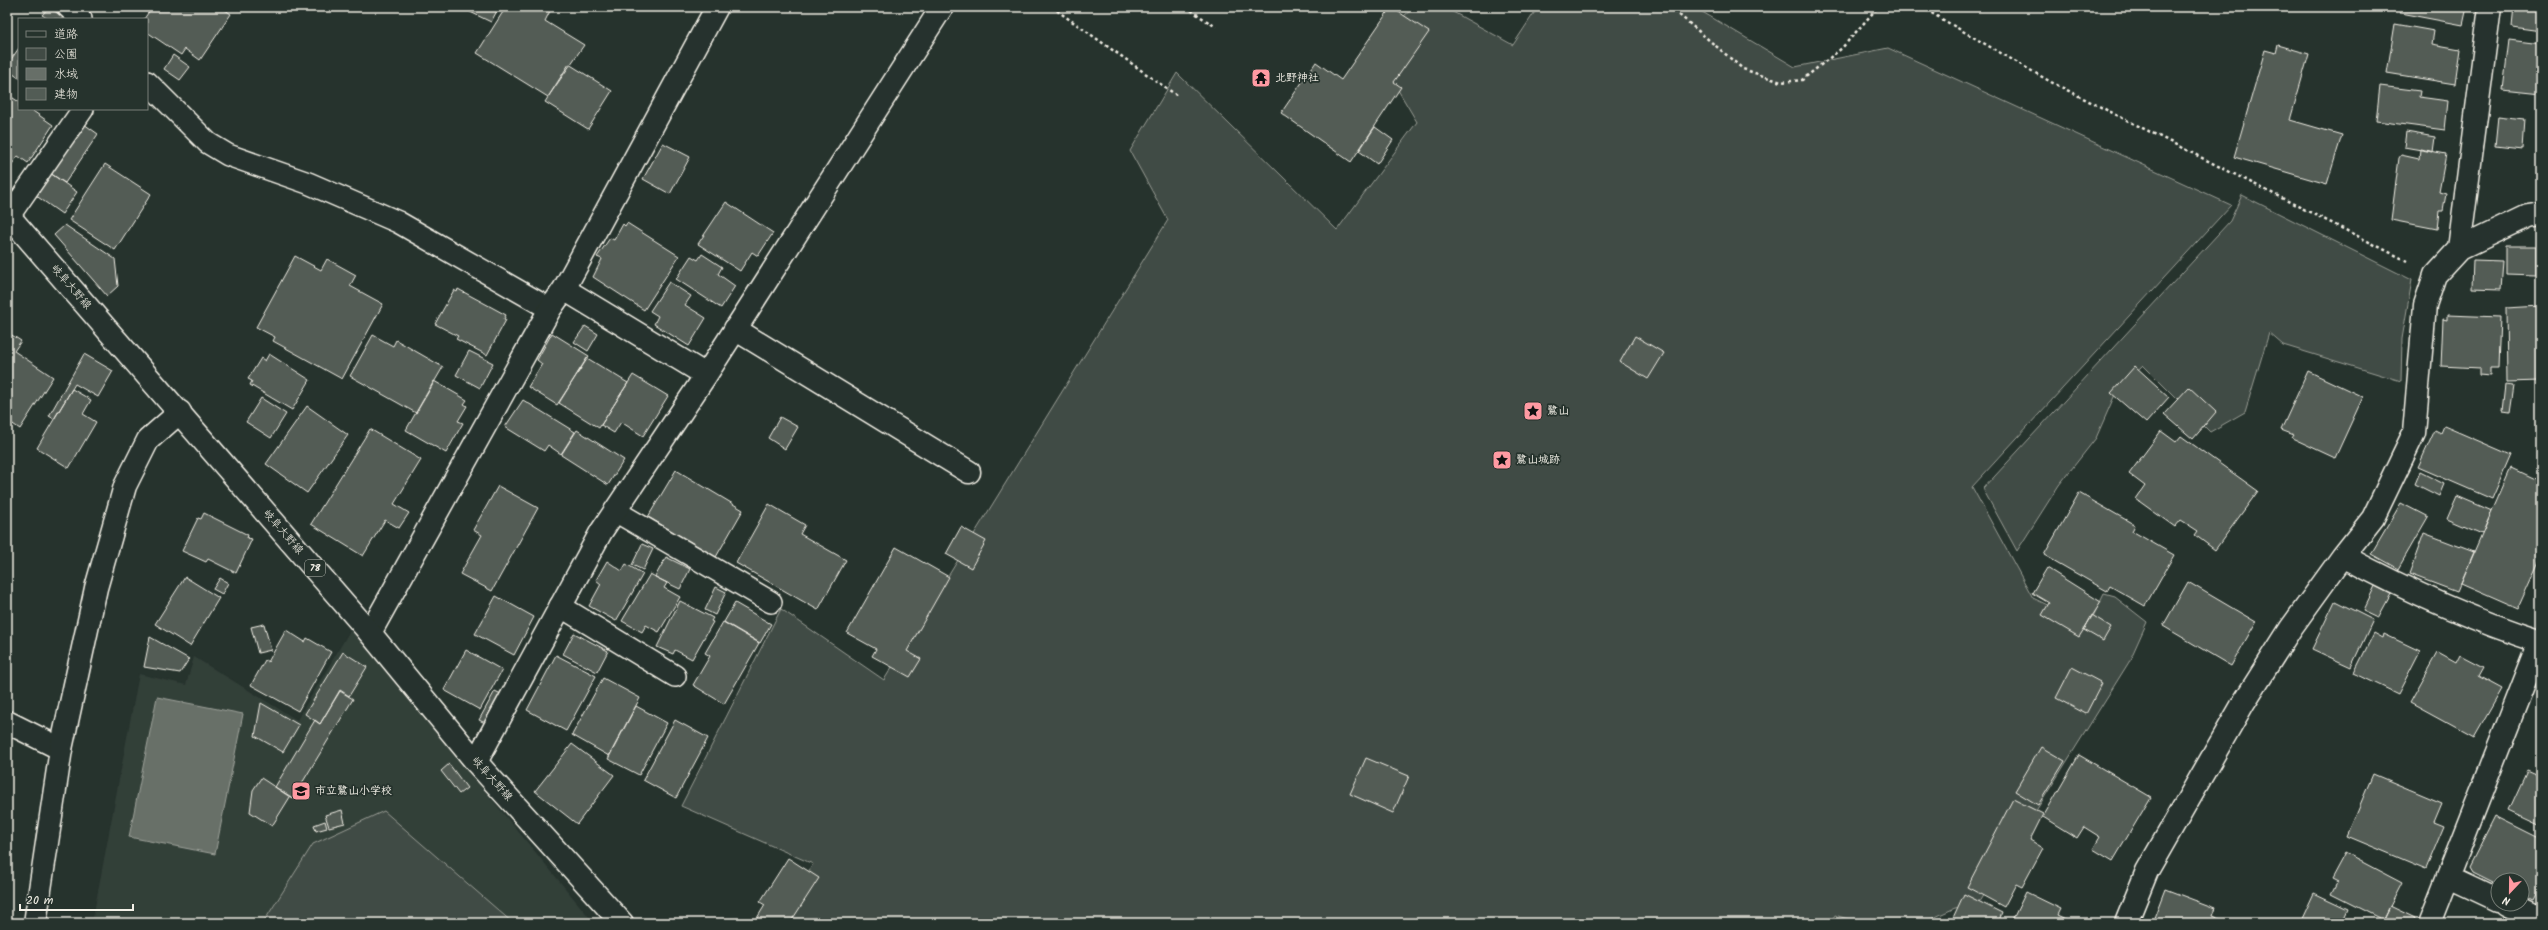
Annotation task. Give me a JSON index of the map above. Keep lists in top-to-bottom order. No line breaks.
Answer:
{"streets":{"street":["岐阜大野線","78"]},"places":{"temple":["北野神社"],"place":["鷺山","鷺山城跡"],"school or university":["市立鷺山小学校"]},"legend":["道路","公園","水域","建物"],"scale_bar":"20 m","north":"bottom"}
